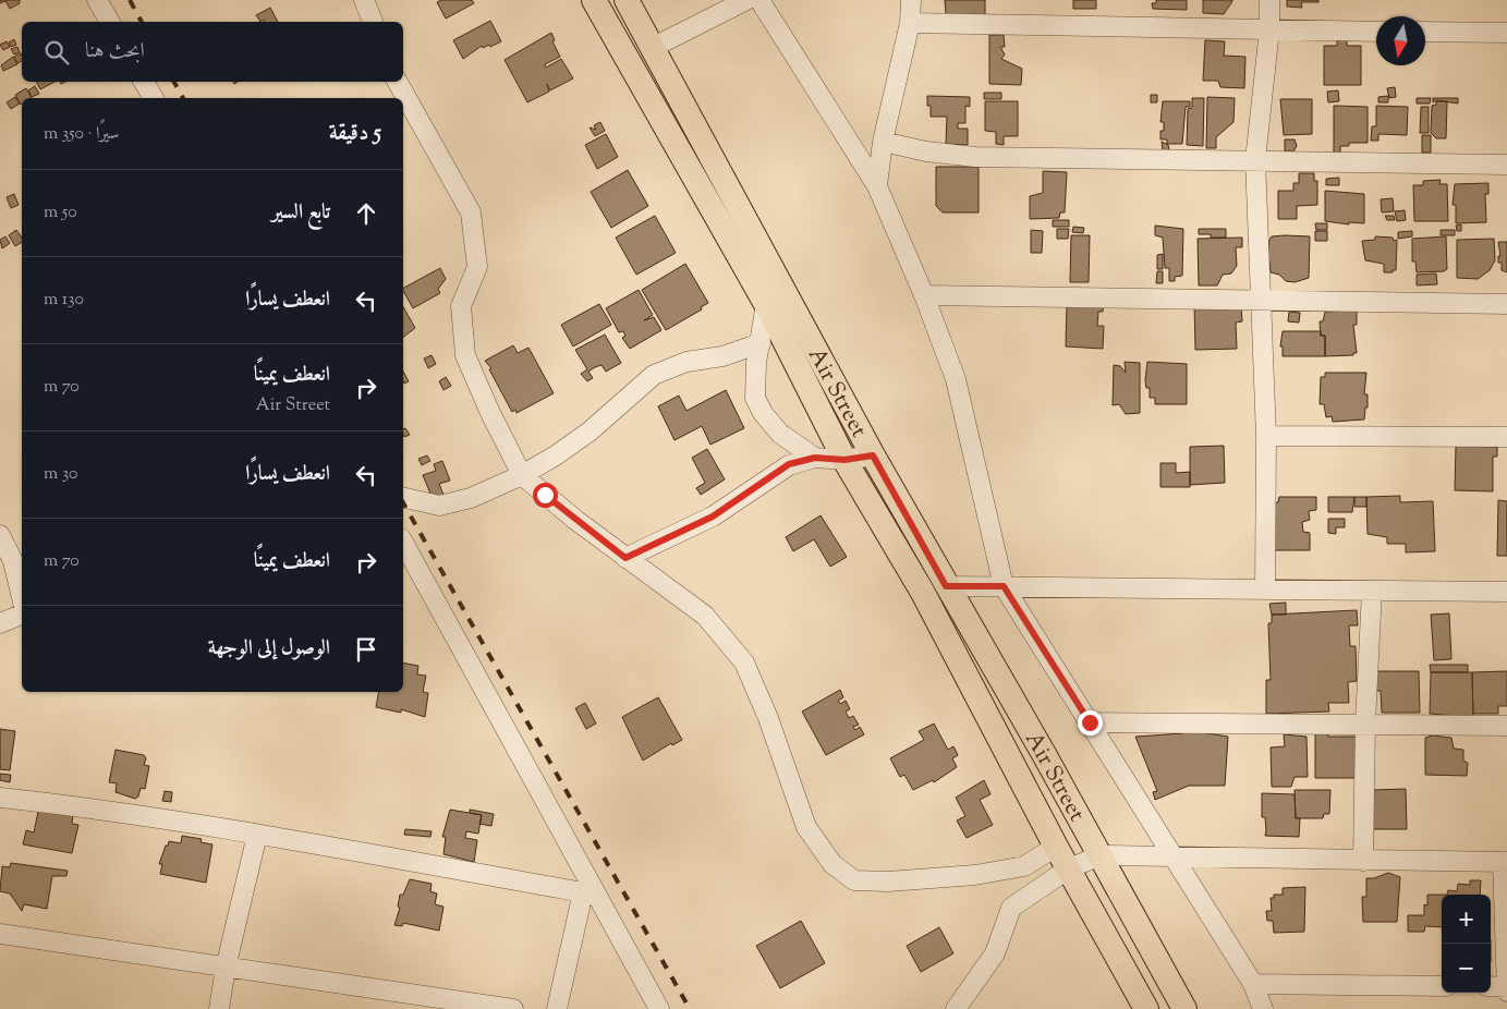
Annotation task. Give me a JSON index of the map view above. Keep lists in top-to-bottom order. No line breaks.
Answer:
{"streets":{"main road":["Air Street"]},"north":"bottom","page":{"search":"ابحث هنا","heading":["5 دقيقة","سيرًا · 350 m"],"list":[["تابع السير","50 m"],["انعطف يسارًا","130 m"],["انعطف يمينًا","Air Street","70 m"],["انعطف يسارًا","30 m"],["انعطف يمينًا","70 m"],"الوصول إلى الوجهة"],"map_buttons":["+","−"]}}
